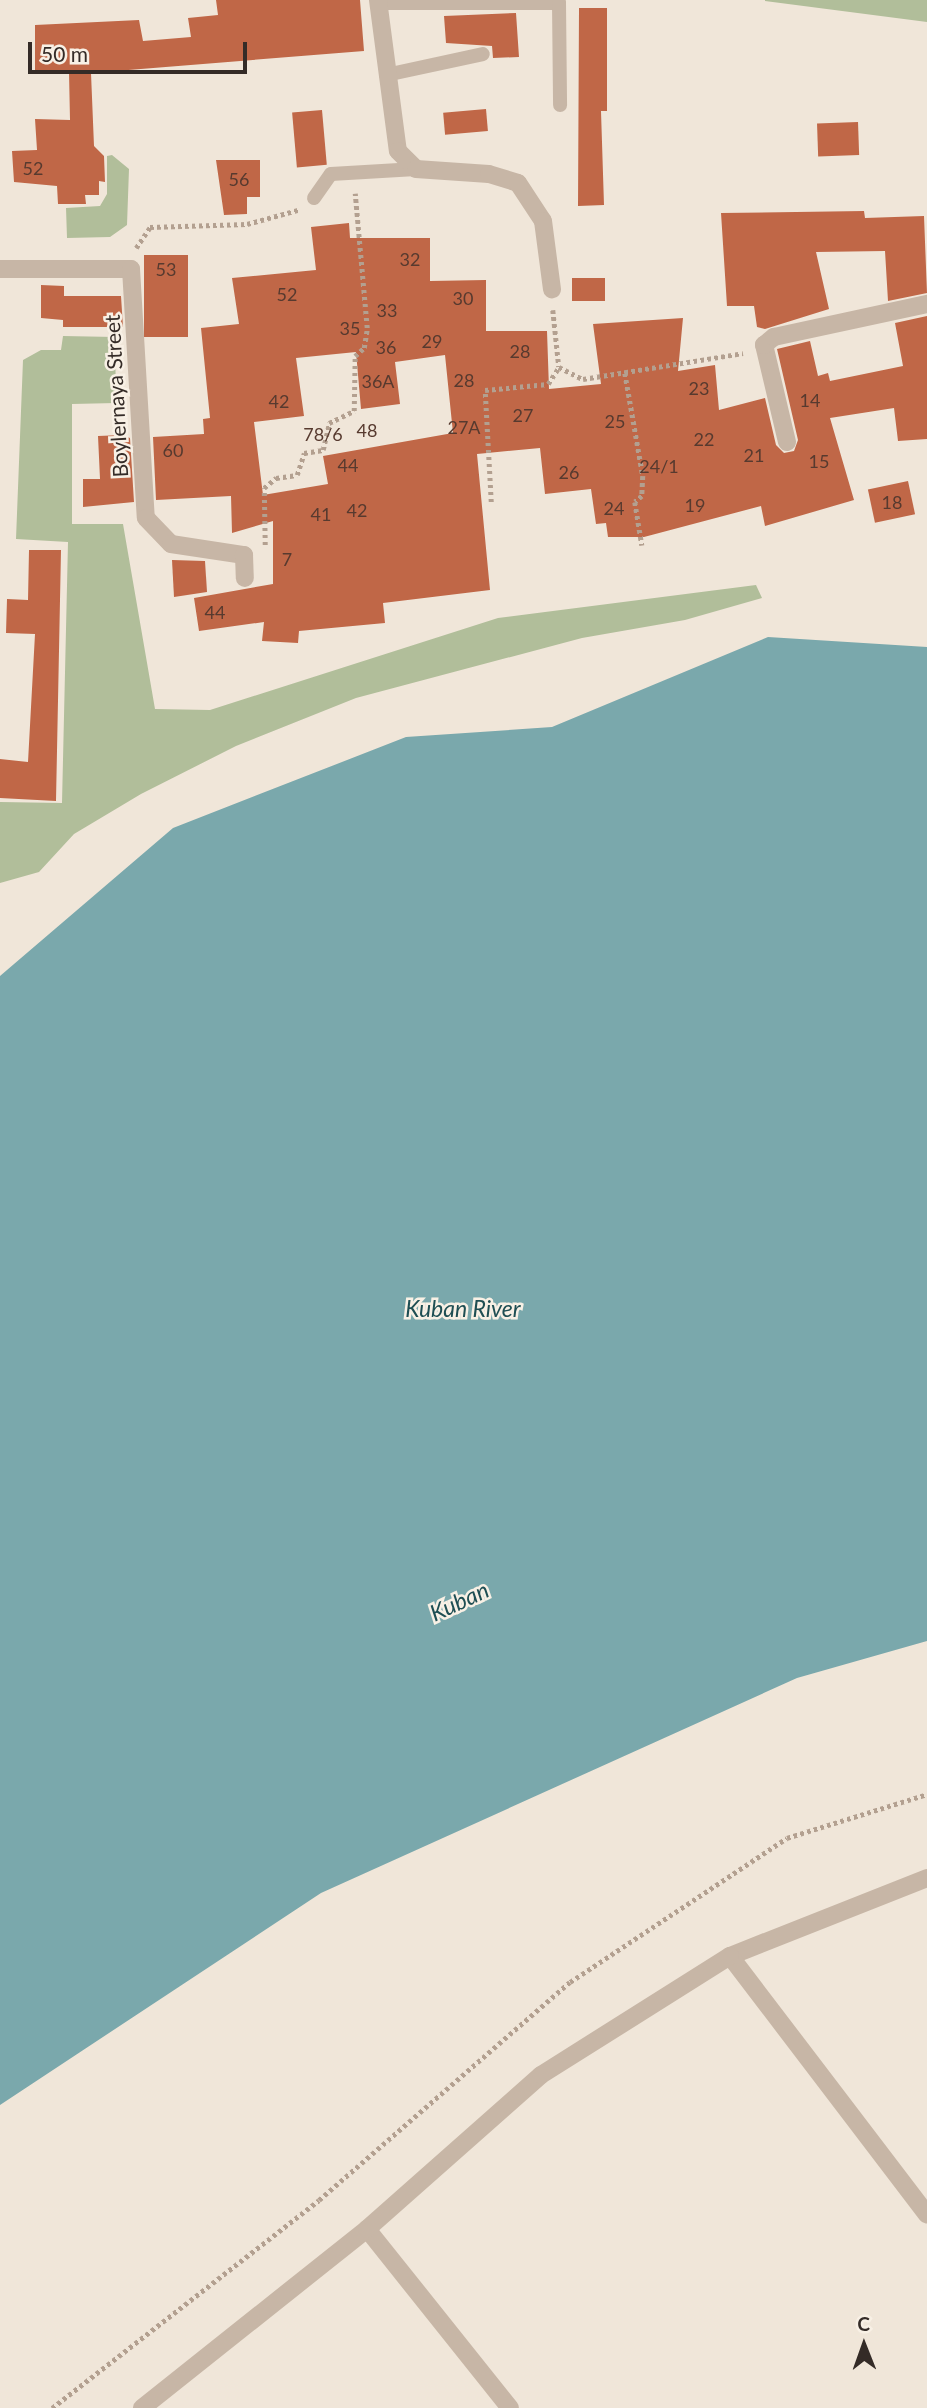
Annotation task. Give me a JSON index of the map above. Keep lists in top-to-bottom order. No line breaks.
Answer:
{"streets":{"street":["Boylernaya Street"]},"water":["Kuban River","Kuban"],"house_numbers":["52","56","32","53","52","30","33","35","29","36","28","28","36А","23","14","42","27","25","27А","48","78/6","22","60","21","15","44","24/1","26","18","19","24","42","41","7","44"],"scale_bar":"50 m","north":"top"}
